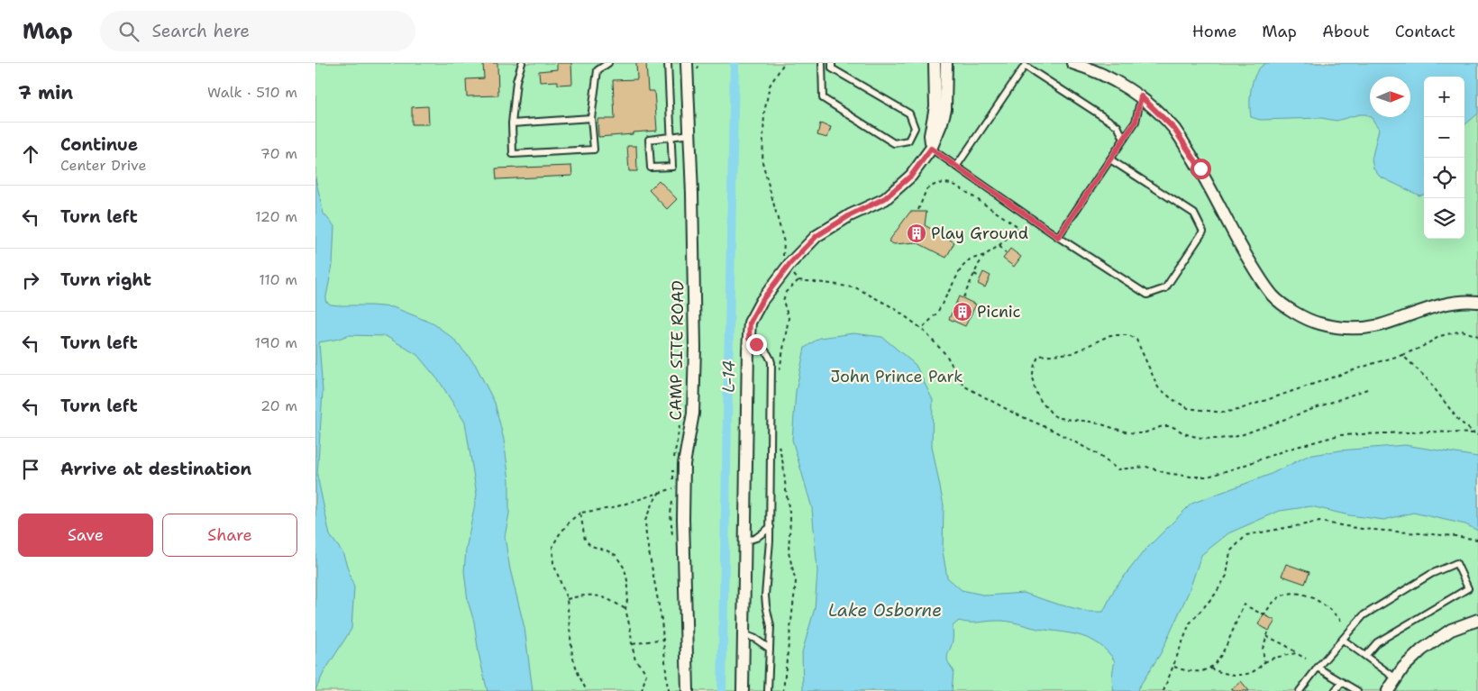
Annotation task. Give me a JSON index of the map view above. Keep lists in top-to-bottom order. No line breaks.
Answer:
{"streets":{"street":["CAMP SITE ROAD"]},"water":["L-14","Lake Osborne"],"parks":["John Prince Park"],"places":{"building":["Play Ground","Picnic"]},"north":"right","page":{"header":"Map","search":"Search here","nav":["Home","Map","About","Contact"],"heading":["7 min","Walk · 510 m"],"map_buttons":["+","−"],"list":[["Continue","Center Drive","70 m"],["Turn left","120 m"],["Turn right","110 m"],["Turn left","190 m"],["Turn left","20 m"],"Arrive at destination"],"buttons":["Save","Share"]}}
